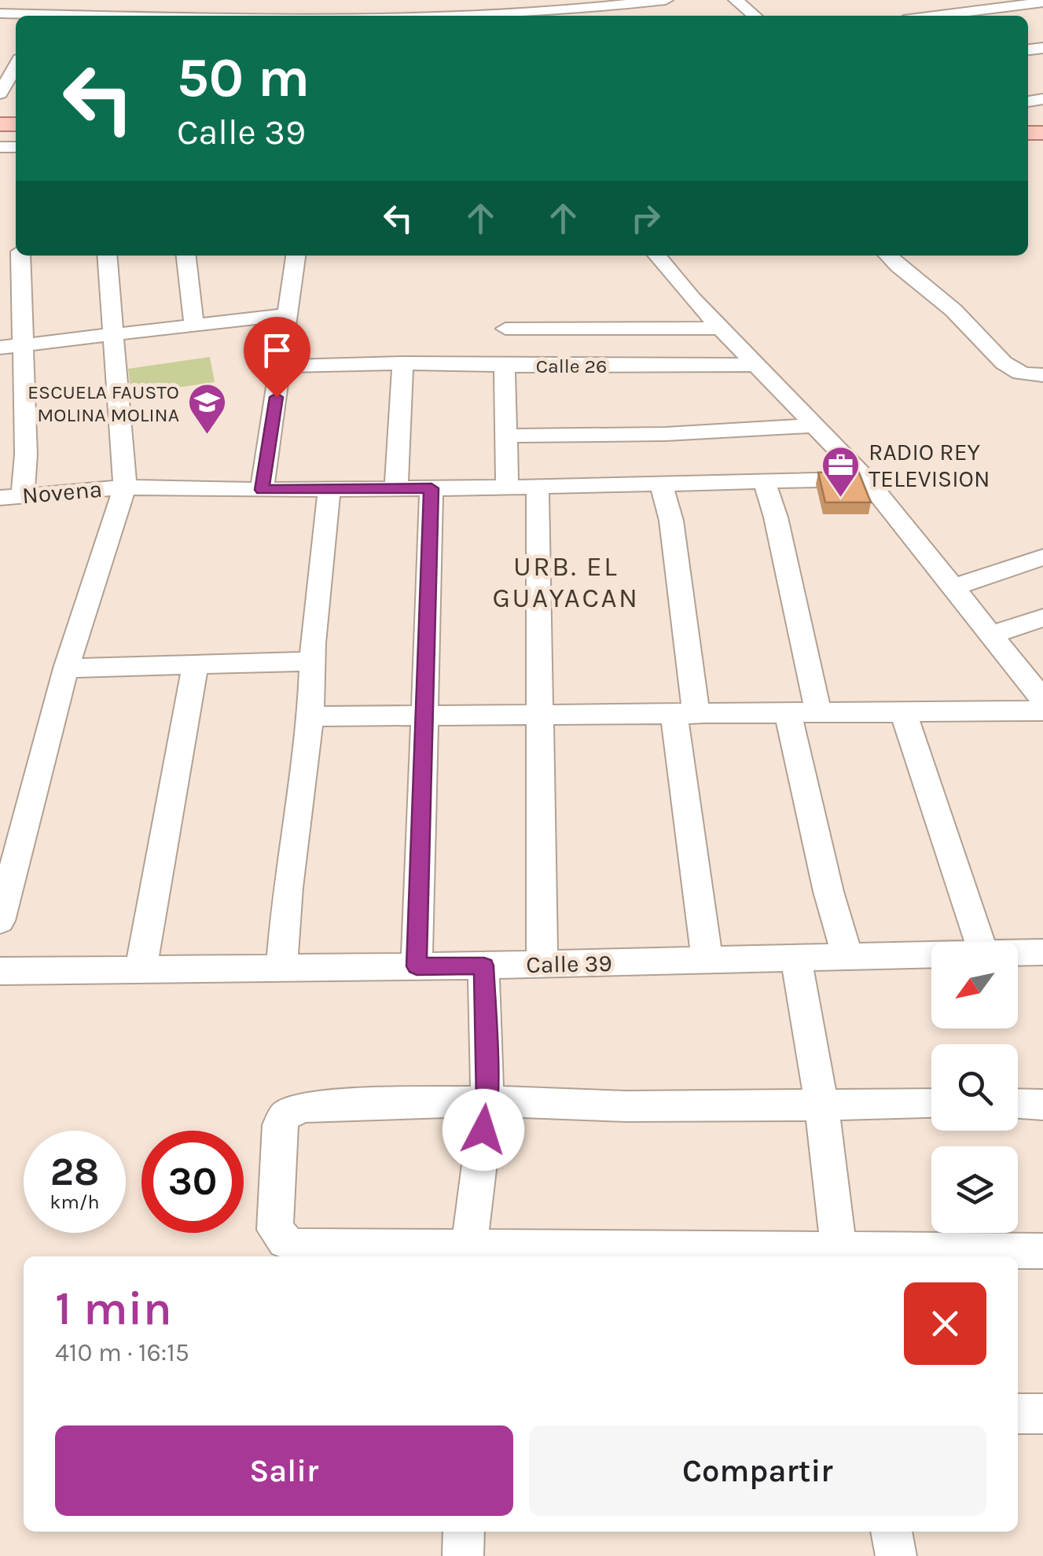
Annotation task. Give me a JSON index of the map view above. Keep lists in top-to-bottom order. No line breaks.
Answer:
{"streets":{"street":["Calle 26","Novena","Calle 39"]},"crossings":[["Calle 26","Novena"]],"districts":["URB. EL GUAYACAN"],"places":{"school or university":["ESCUELA FAUSTO MOLINA MOLINA"],"office":["RADIO REY TELEVISION"]},"north":"bottom left","page":{"turn":["50 m","Calle 39"],"speed":"28 km/h","limit":"30","heading":["1 min","410 m · 16:15"],"buttons":["Salir","Compartir"]}}
